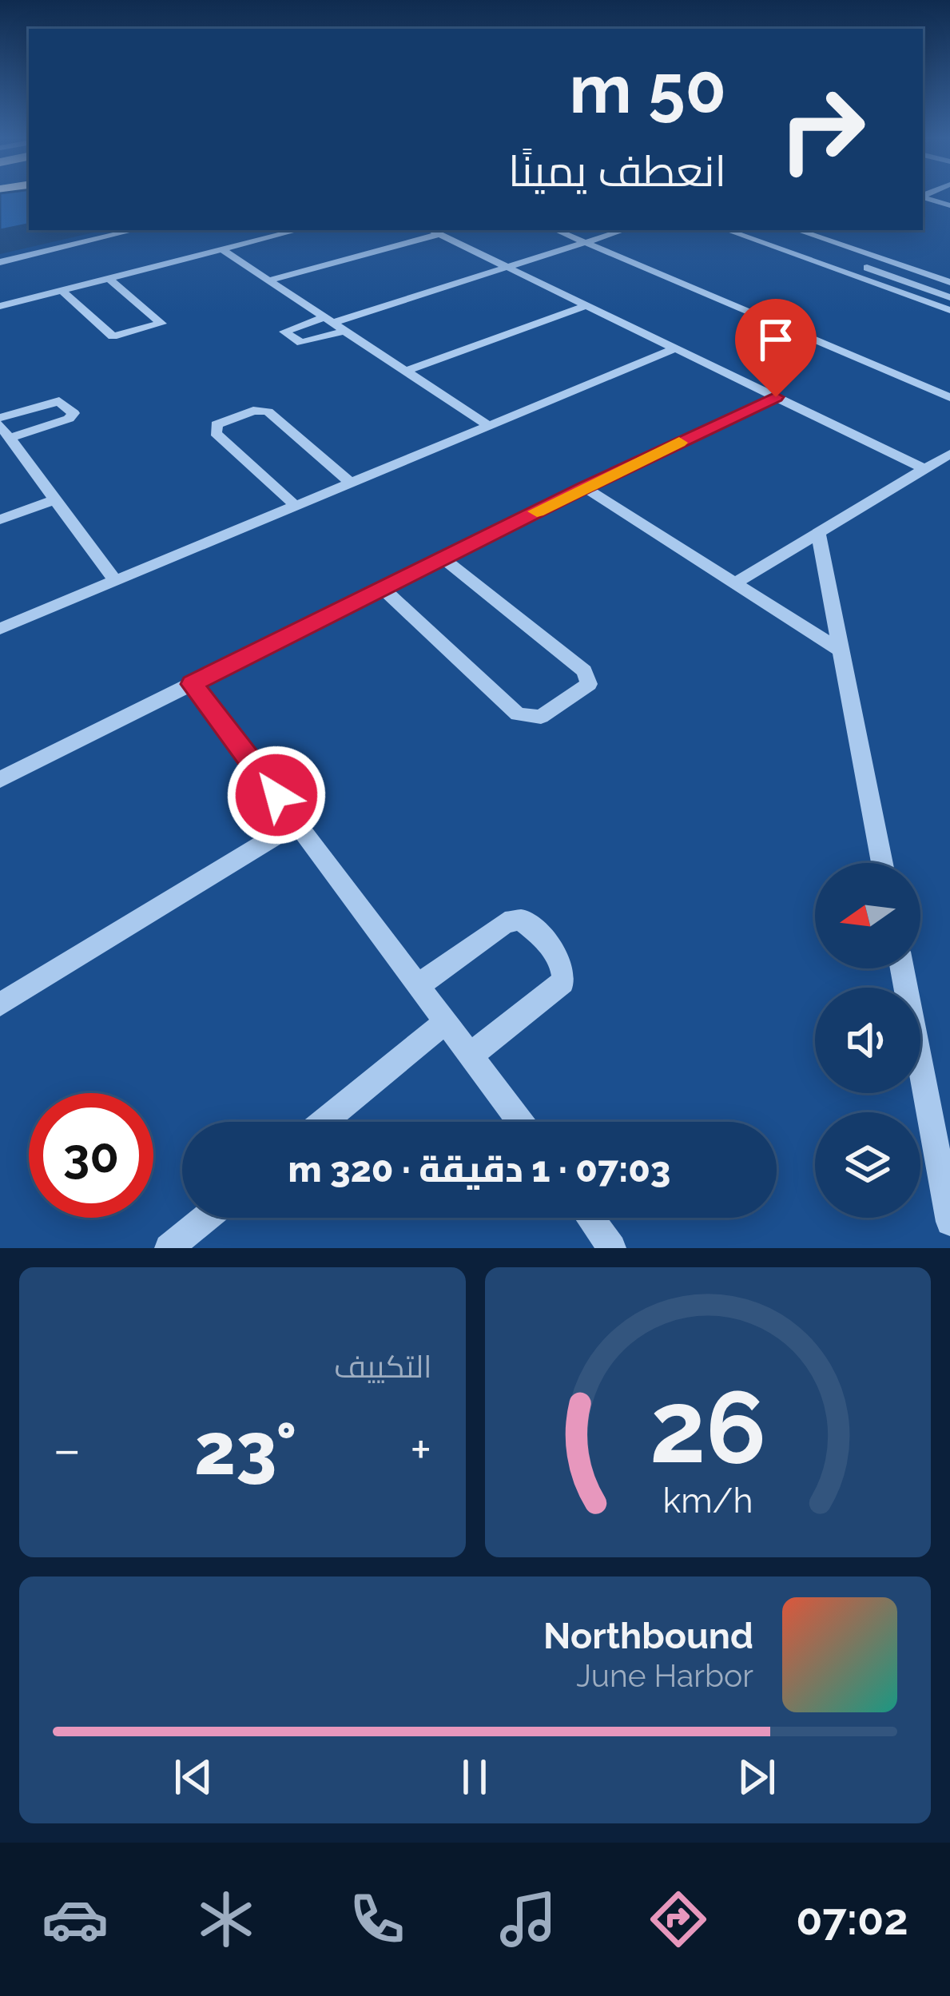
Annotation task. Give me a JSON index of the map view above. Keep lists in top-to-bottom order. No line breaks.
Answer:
{"north":"left","page":{"turn":["50 m","انعطف يمينًا"],"limit":"30","trip":"07:03 · 1 دقيقة · 320 m","tile":"التكييف","heat":["−","23°","+"],"song":["Northbound","June Harbor"],"tabs":"07:02","gauge":["26","km/h"]}}
